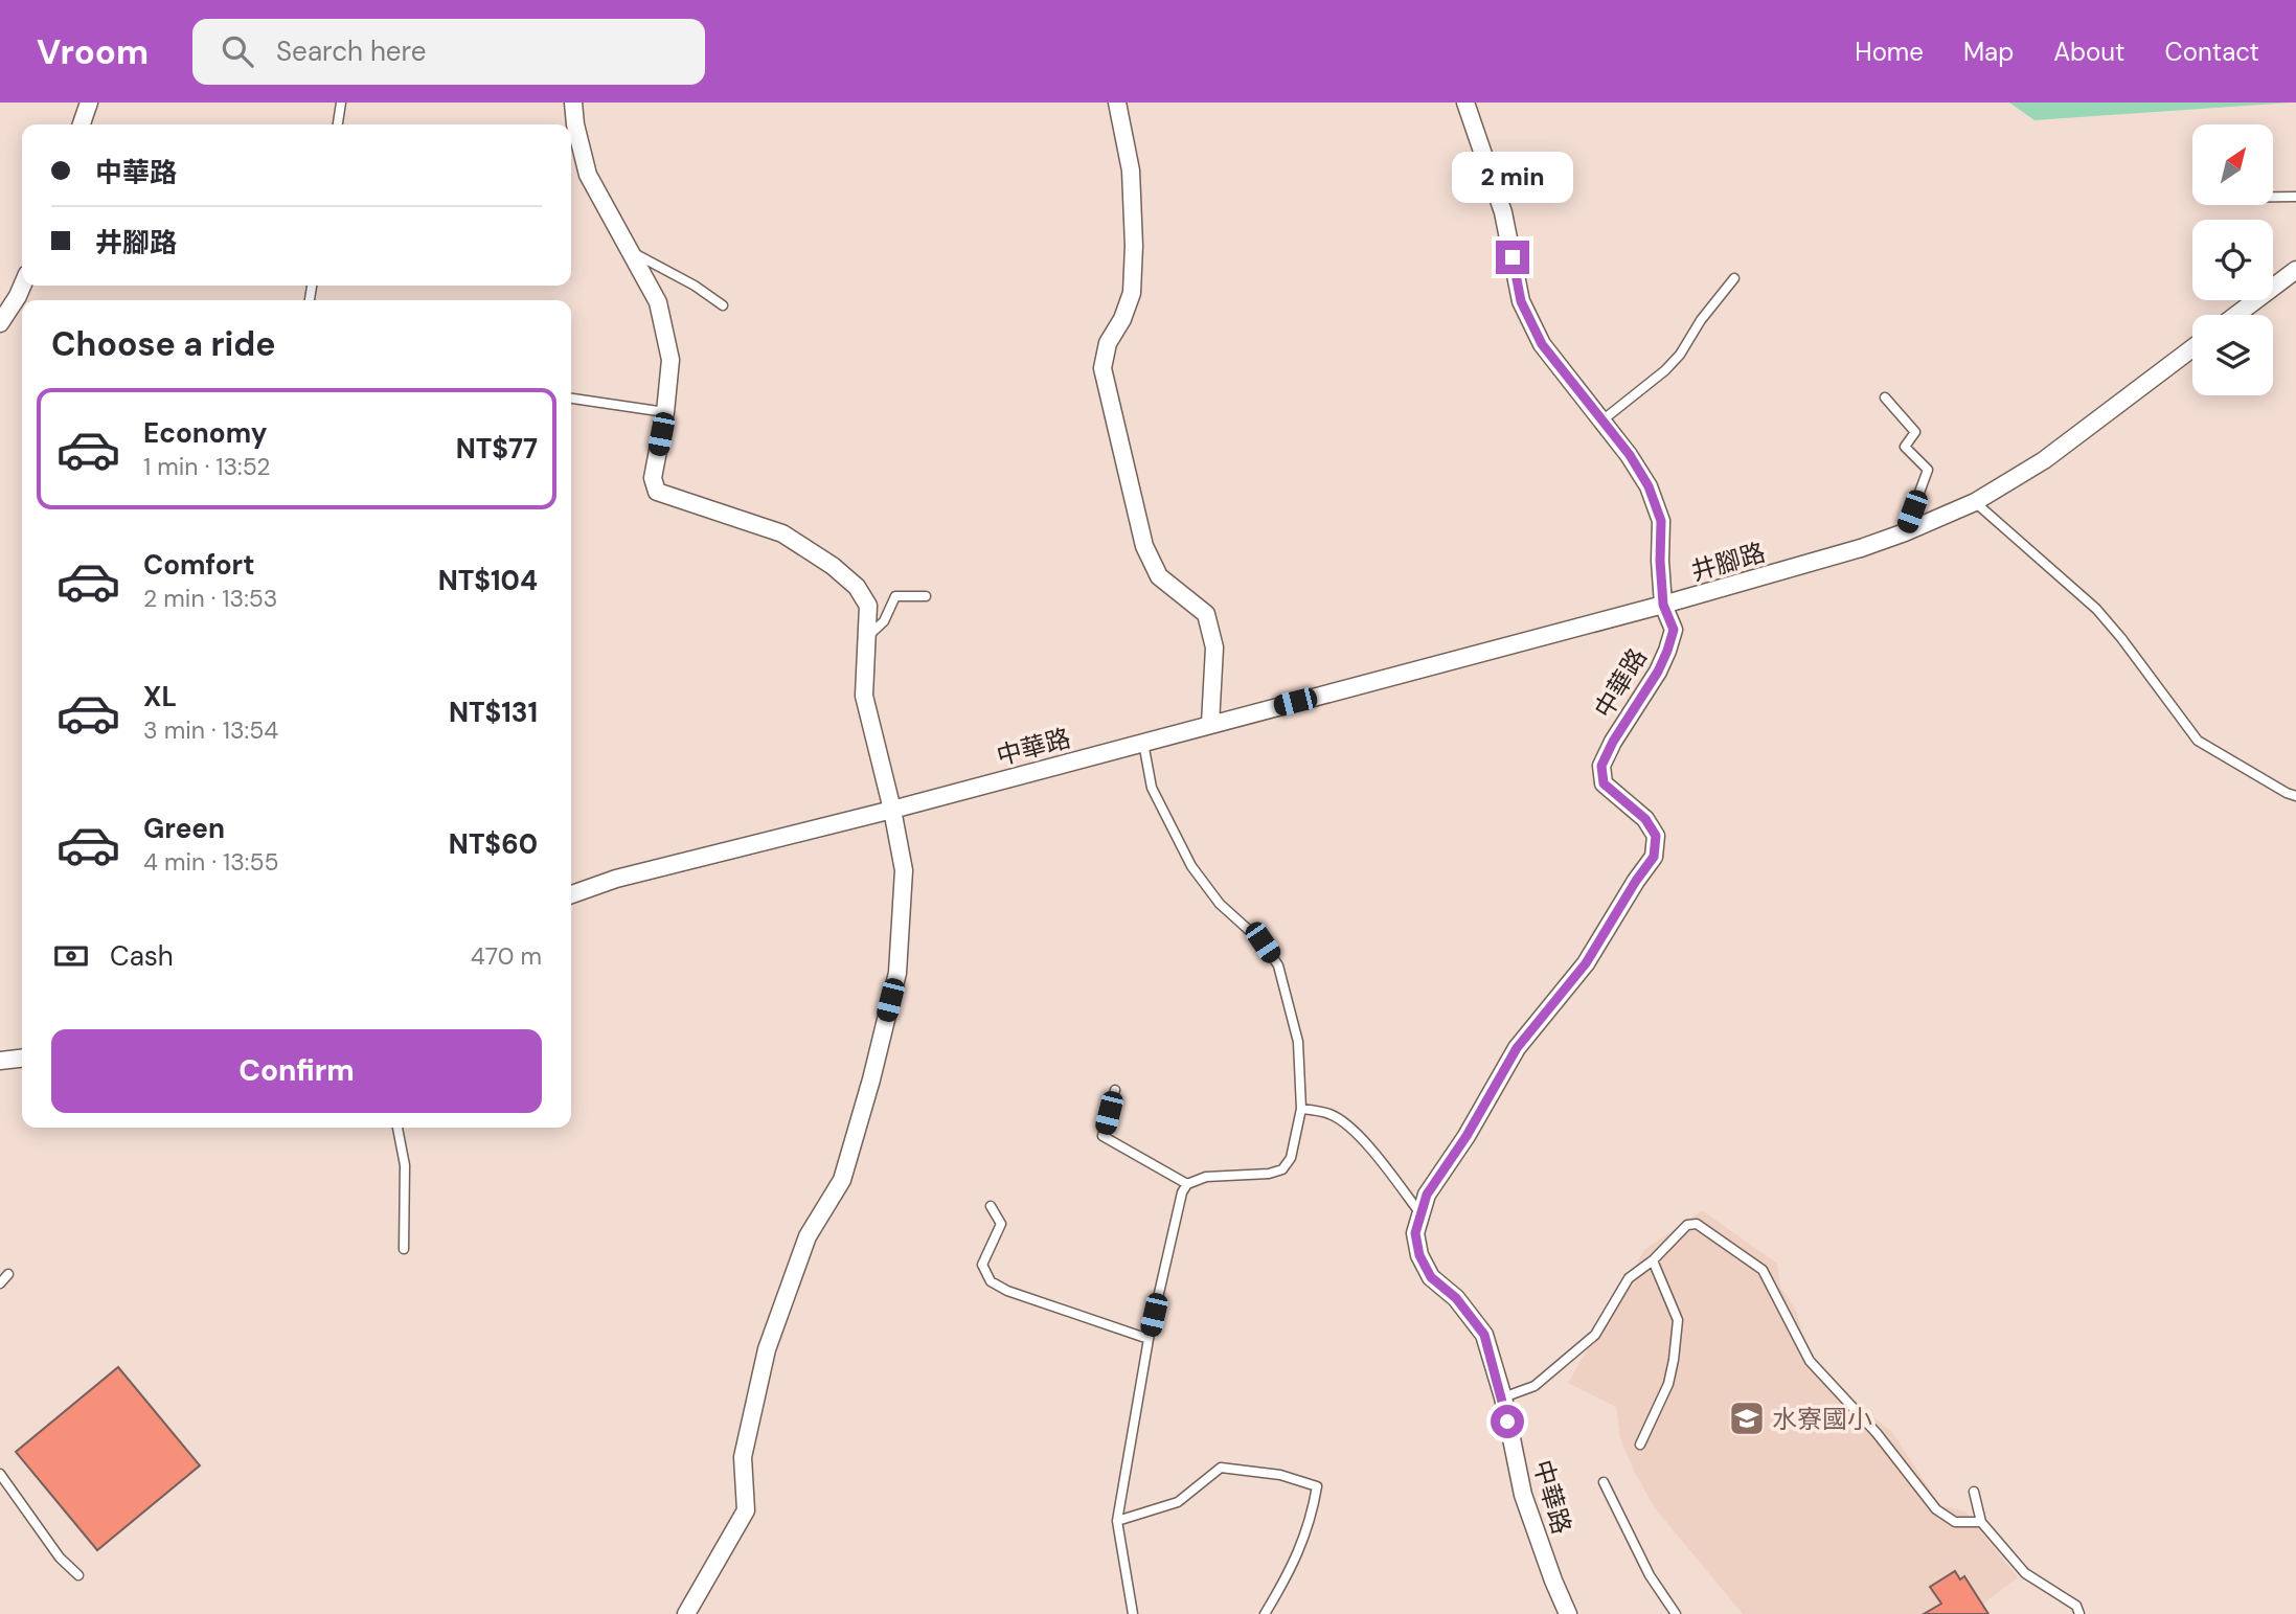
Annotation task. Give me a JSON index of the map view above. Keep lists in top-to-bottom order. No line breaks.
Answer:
{"streets":{"street":["井腳路","中華路"]},"crossings":[["井腳路","中華路"]],"places":{"school or university":["水寮國小"]},"north":"top right","page":{"header":"Vroom","search":"Search here","nav":["Home","Map","About","Contact"],"banner":["中華路","井腳路"],"bubble":"2 min","heading":"Choose a ride","list":[{"name":"Economy","note":"1 min · 13:52","value":"NT$77"},{"name":"Comfort","note":"2 min · 13:53","value":"NT$104"},{"name":"XL","note":"3 min · 13:54","value":"NT$131"},{"name":"Green","note":"4 min · 13:55","value":"NT$60"}],"pay":["Cash","470 m"],"buttons":"Confirm"}}
